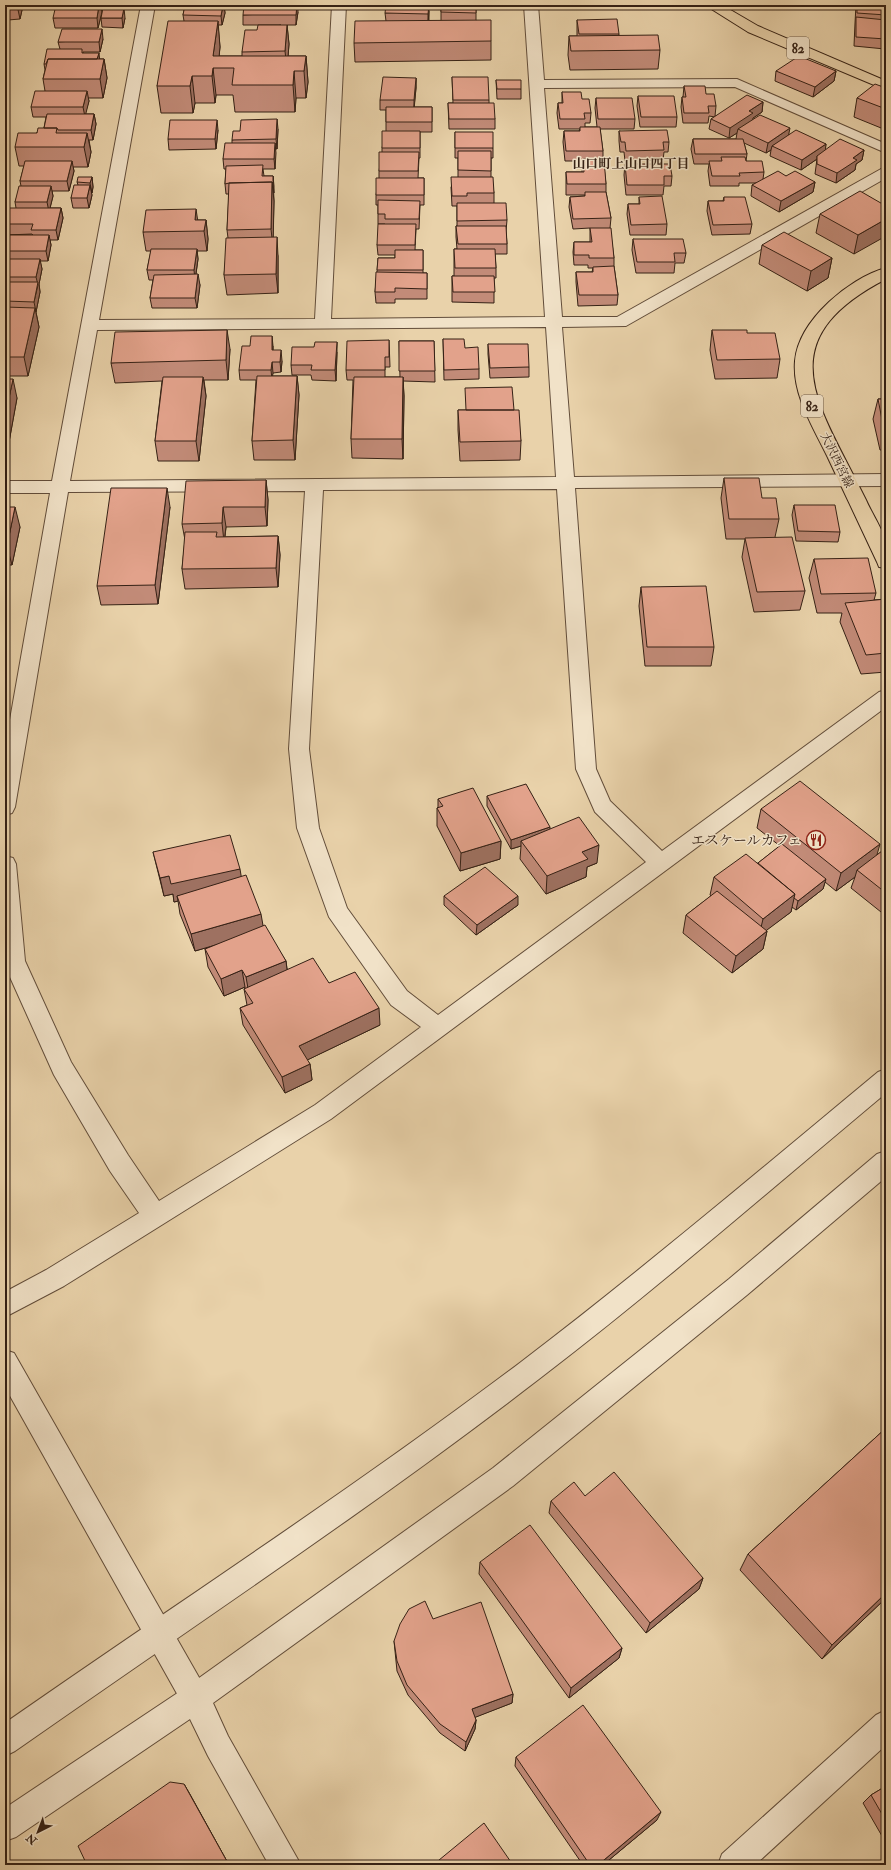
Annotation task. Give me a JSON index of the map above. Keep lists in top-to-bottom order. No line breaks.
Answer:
{"streets":{"main road":["82","大沢西宮線"]},"districts":["山口町上山口四丁目"],"places":{"restaurant":["エスケールカフェ"]},"north":"bottom left"}
